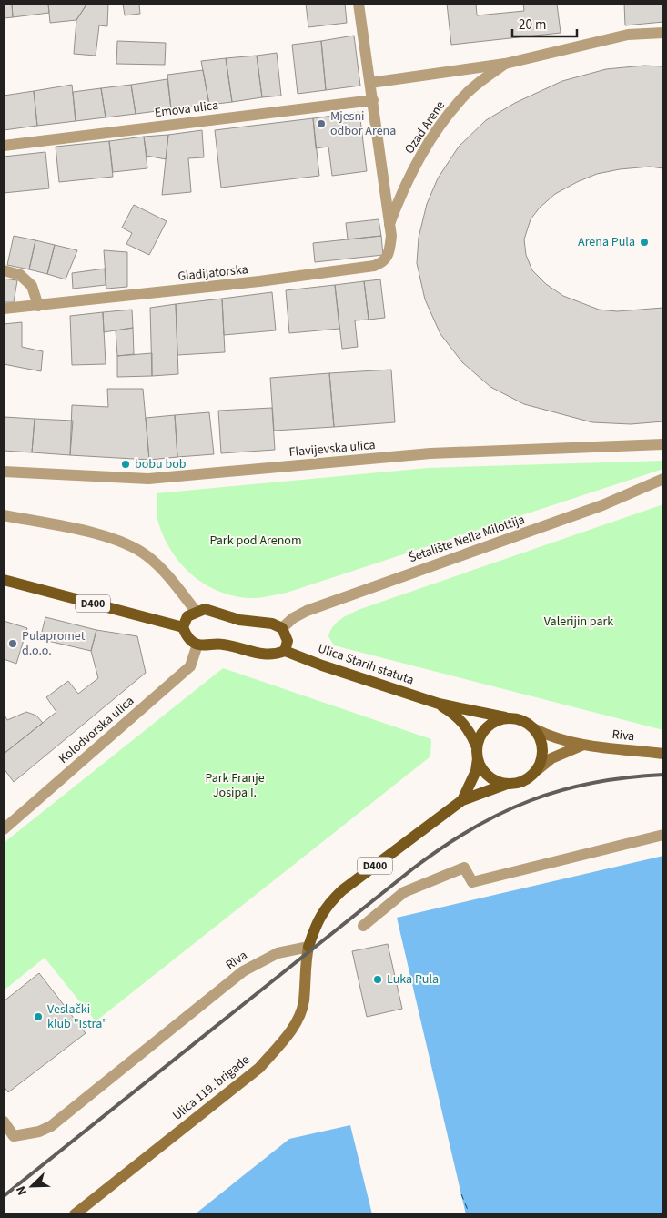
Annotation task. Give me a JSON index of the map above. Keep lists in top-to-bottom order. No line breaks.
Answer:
{"streets":{"main road":["D400","Ulica Starih statuta","Riva","Ulica 119. brigade"],"street":["Emova ulica","Ozad Arene","Gladijatorska","Flavijevska ulica","Šetalište Nella Milottija","Kolodvorska ulica"]},"crossings":[["Emova ulica","Ozad Arene"],["Ozad Arene","Gladijatorska"],["D400","Ulica Starih statuta"],["D400","Riva"],["D400","Ulica 119. brigade"],["Ulica Starih statuta","Riva"],["Riva","Ulica 119. brigade"]],"parks":["Park pod Arenom","Valerijin park","Park Franje Josipa I."],"places":["Mjesni odbor Arena","Arena Pula","bobu bob","Pulapromet d.o.o.","Luka Pula","Veslački klub \"Istra\""],"scale_bar":"20 m","north":"bottom left"}
